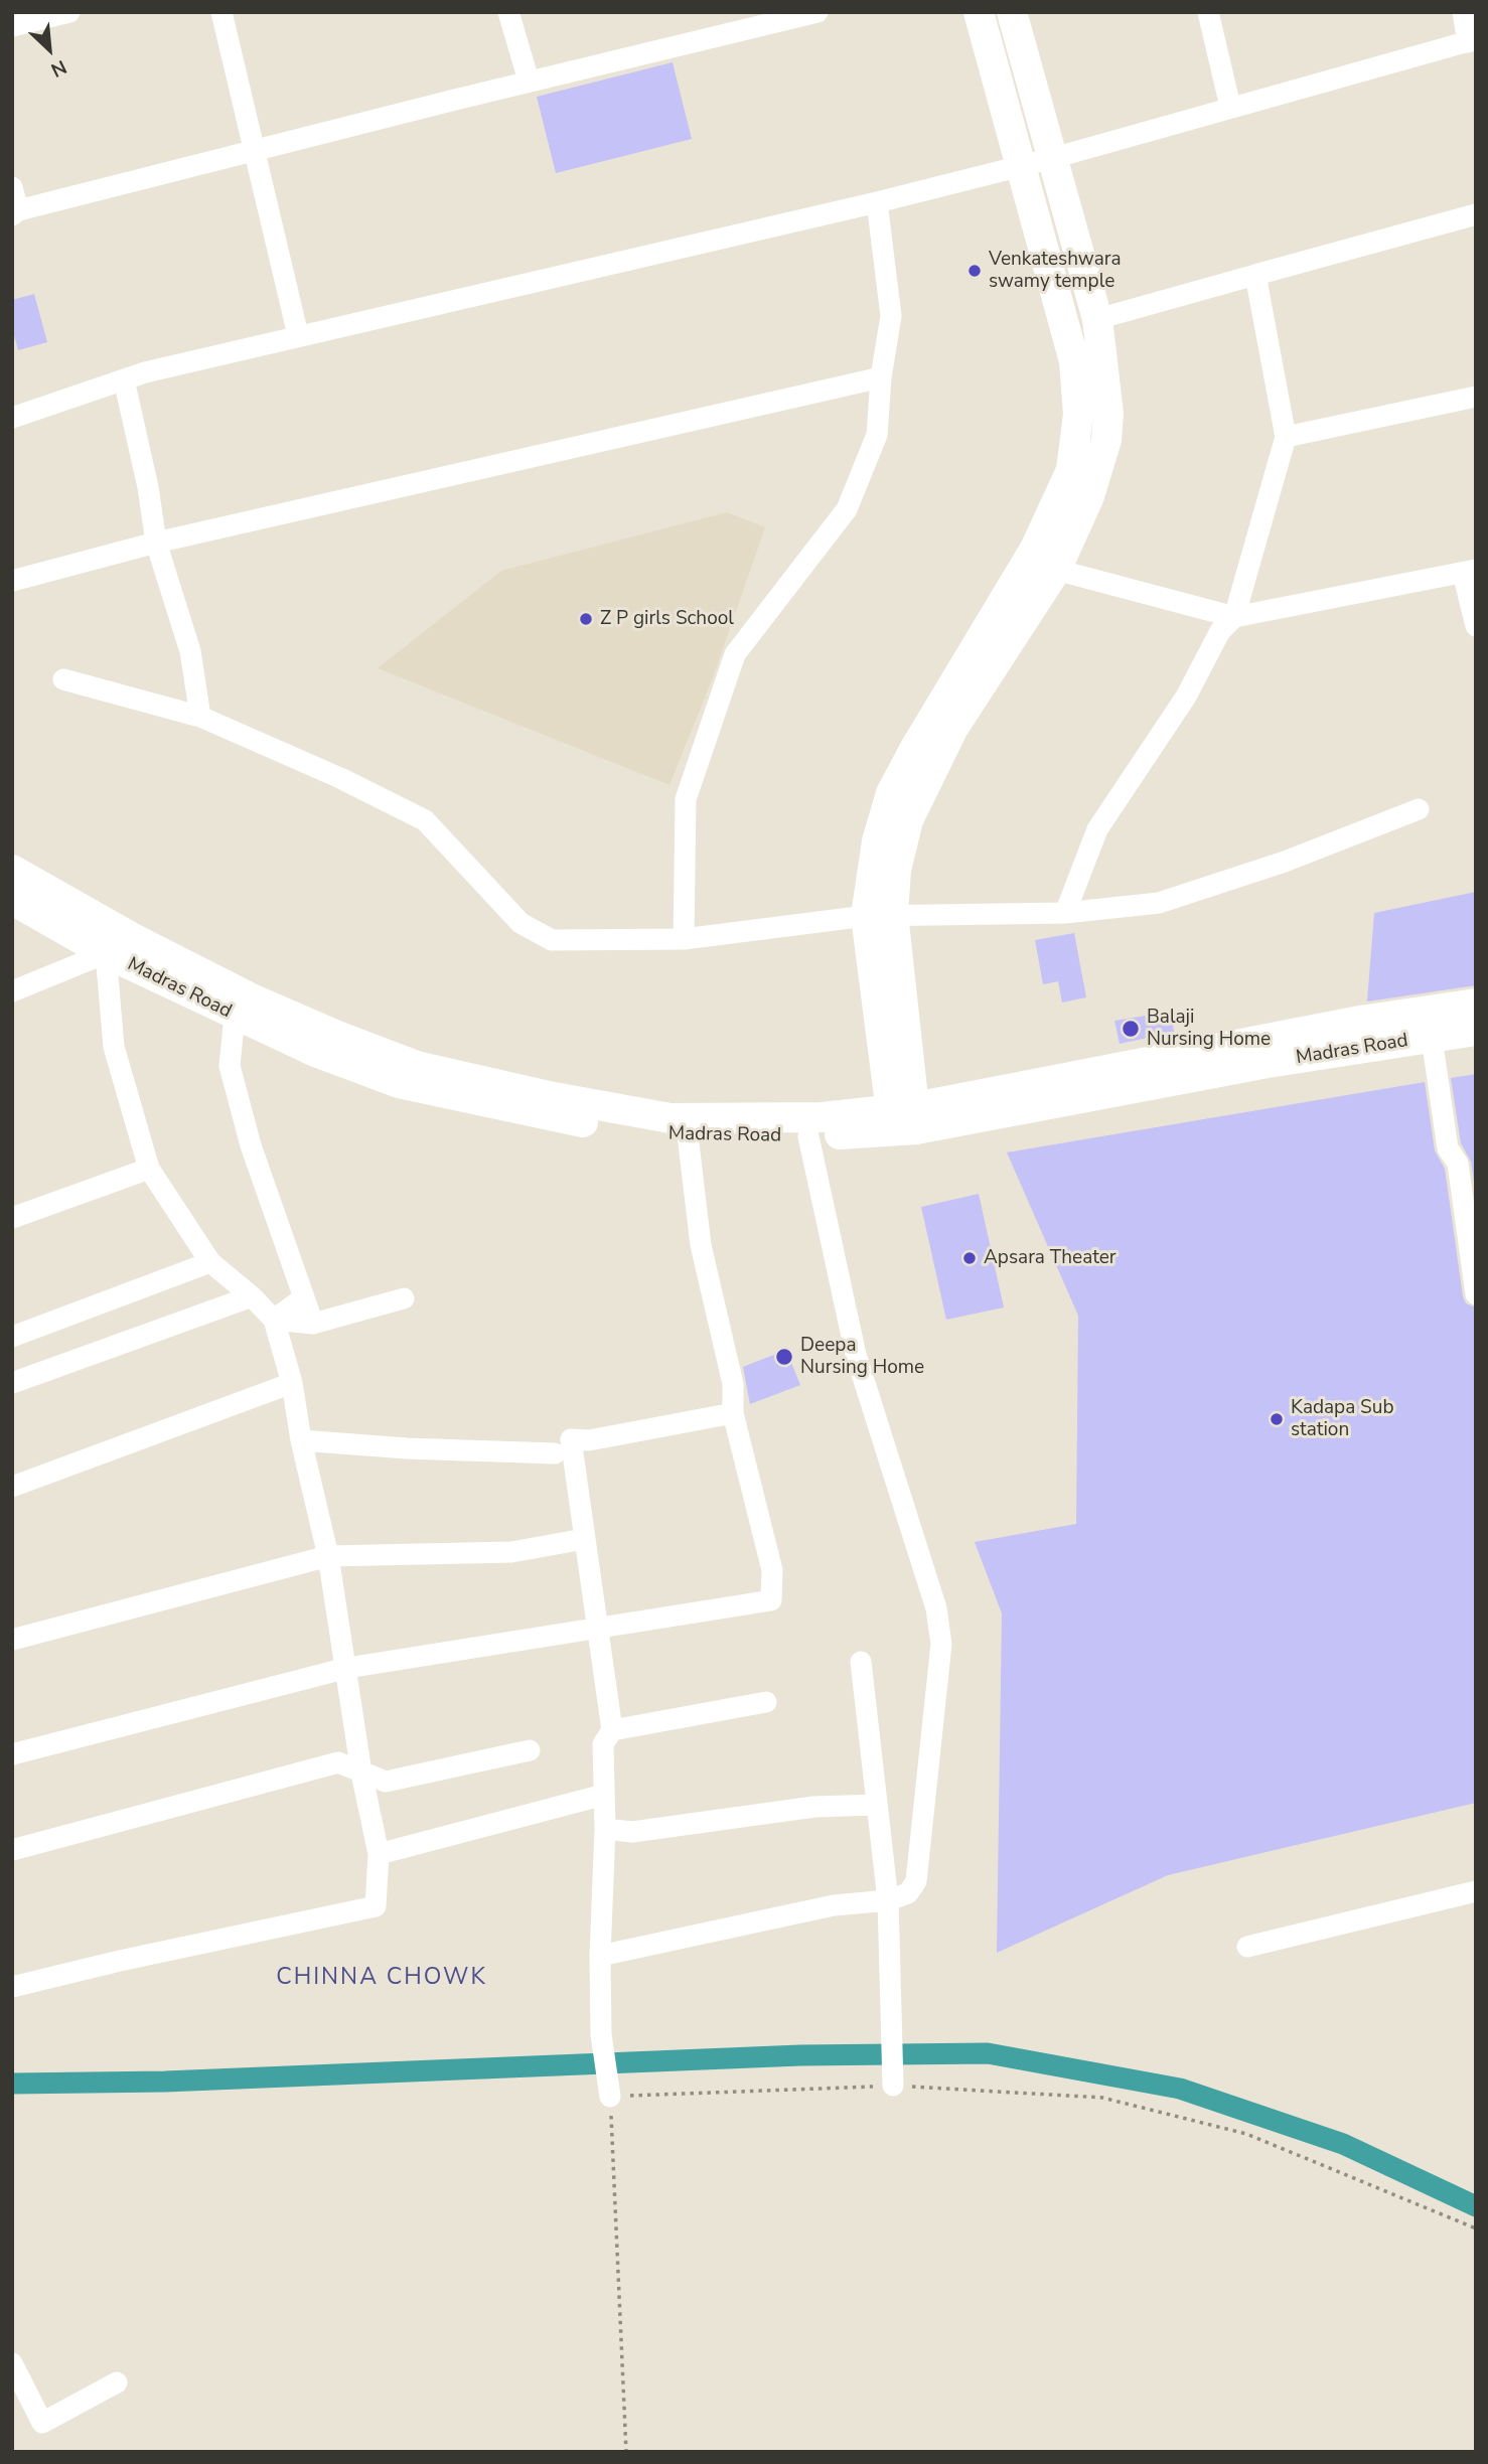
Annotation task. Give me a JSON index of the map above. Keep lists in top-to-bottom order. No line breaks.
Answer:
{"streets":{"main road":["Madras Road"]},"districts":["CHINNA CHOWK"],"places":["Venkateshwara swamy temple","Z P girls School","Balaji Nursing Home","Apsara Theater","Deepa Nursing Home","Kadapa Sub station"],"north":"bottom right"}
